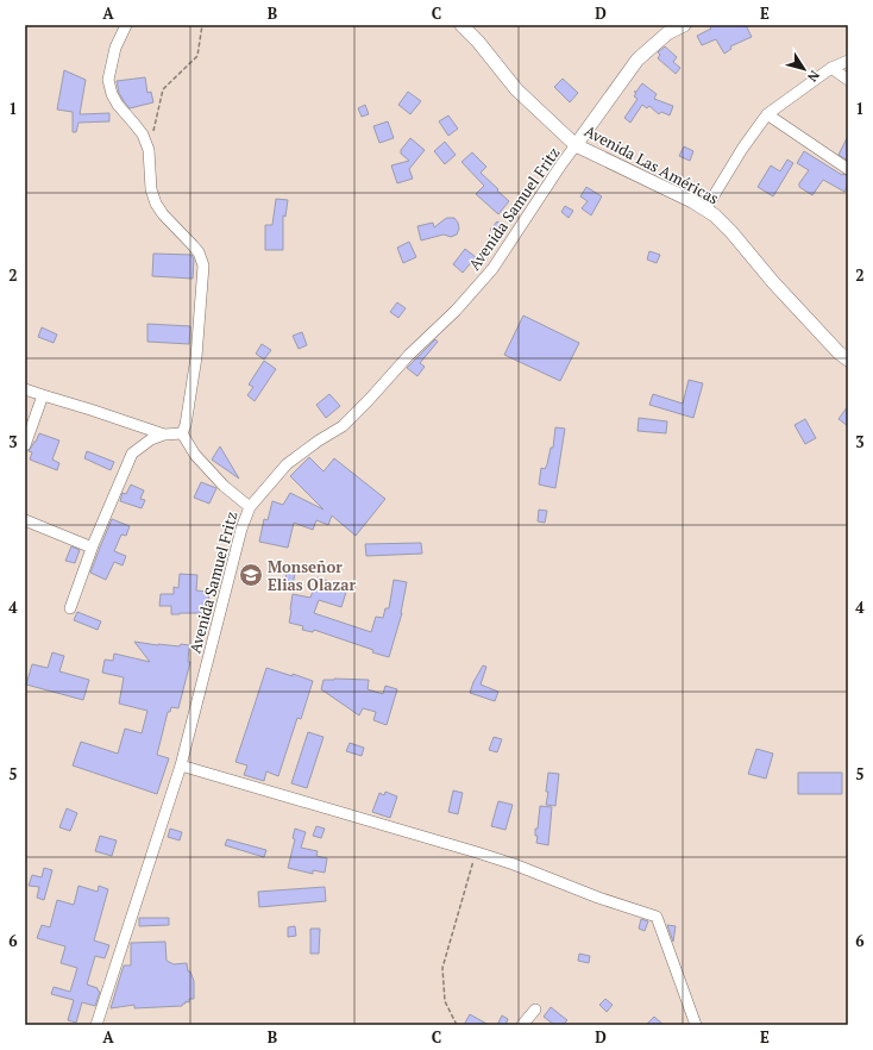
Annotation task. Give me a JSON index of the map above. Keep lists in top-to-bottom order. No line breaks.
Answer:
{"streets":{"main road":["Avenida Las Américas"],"street":["Avenida Samuel Fritz"]},"crossings":[["Avenida Las Américas","Avenida Samuel Fritz"]],"places":{"school or university":["Monseñor Elias Olazar"]},"north":"bottom right","grid":{"columns":["A","B","C","D","E"],"rows":["1","2","3","4","5","6"]}}
